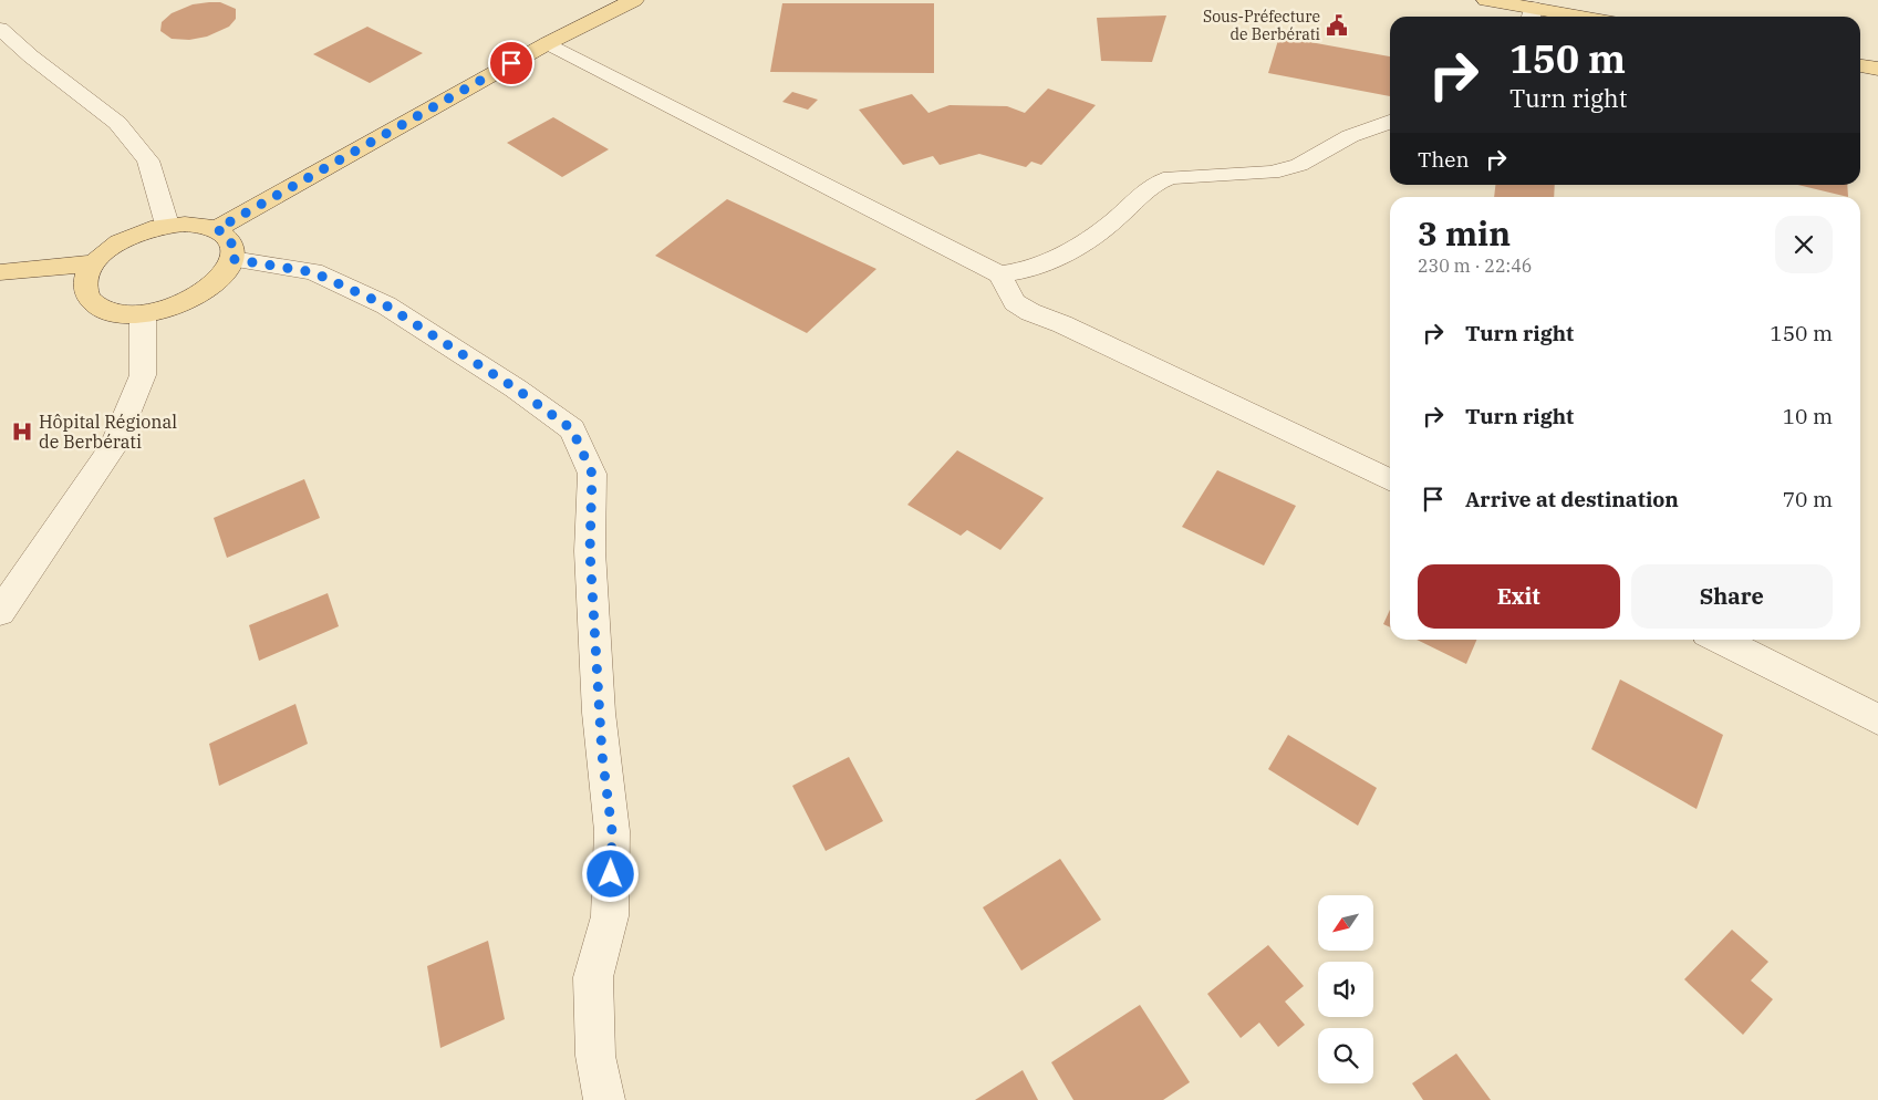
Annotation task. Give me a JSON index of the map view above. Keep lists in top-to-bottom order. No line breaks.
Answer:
{"places":{"public building":["Sous-Préfecture de Berbérati"],"hospital":["Hôpital Régional de Berbérati"]},"north":"bottom left","page":{"turn":["150 m","Turn right"],"then":"Then","heading":["3 min","230 m · 22:46"],"list":[{"name":"Turn right","value":"150 m"},{"name":"Turn right","value":"10 m"},{"name":"Arrive at destination","value":"70 m"}],"buttons":["Exit","Share"]}}
